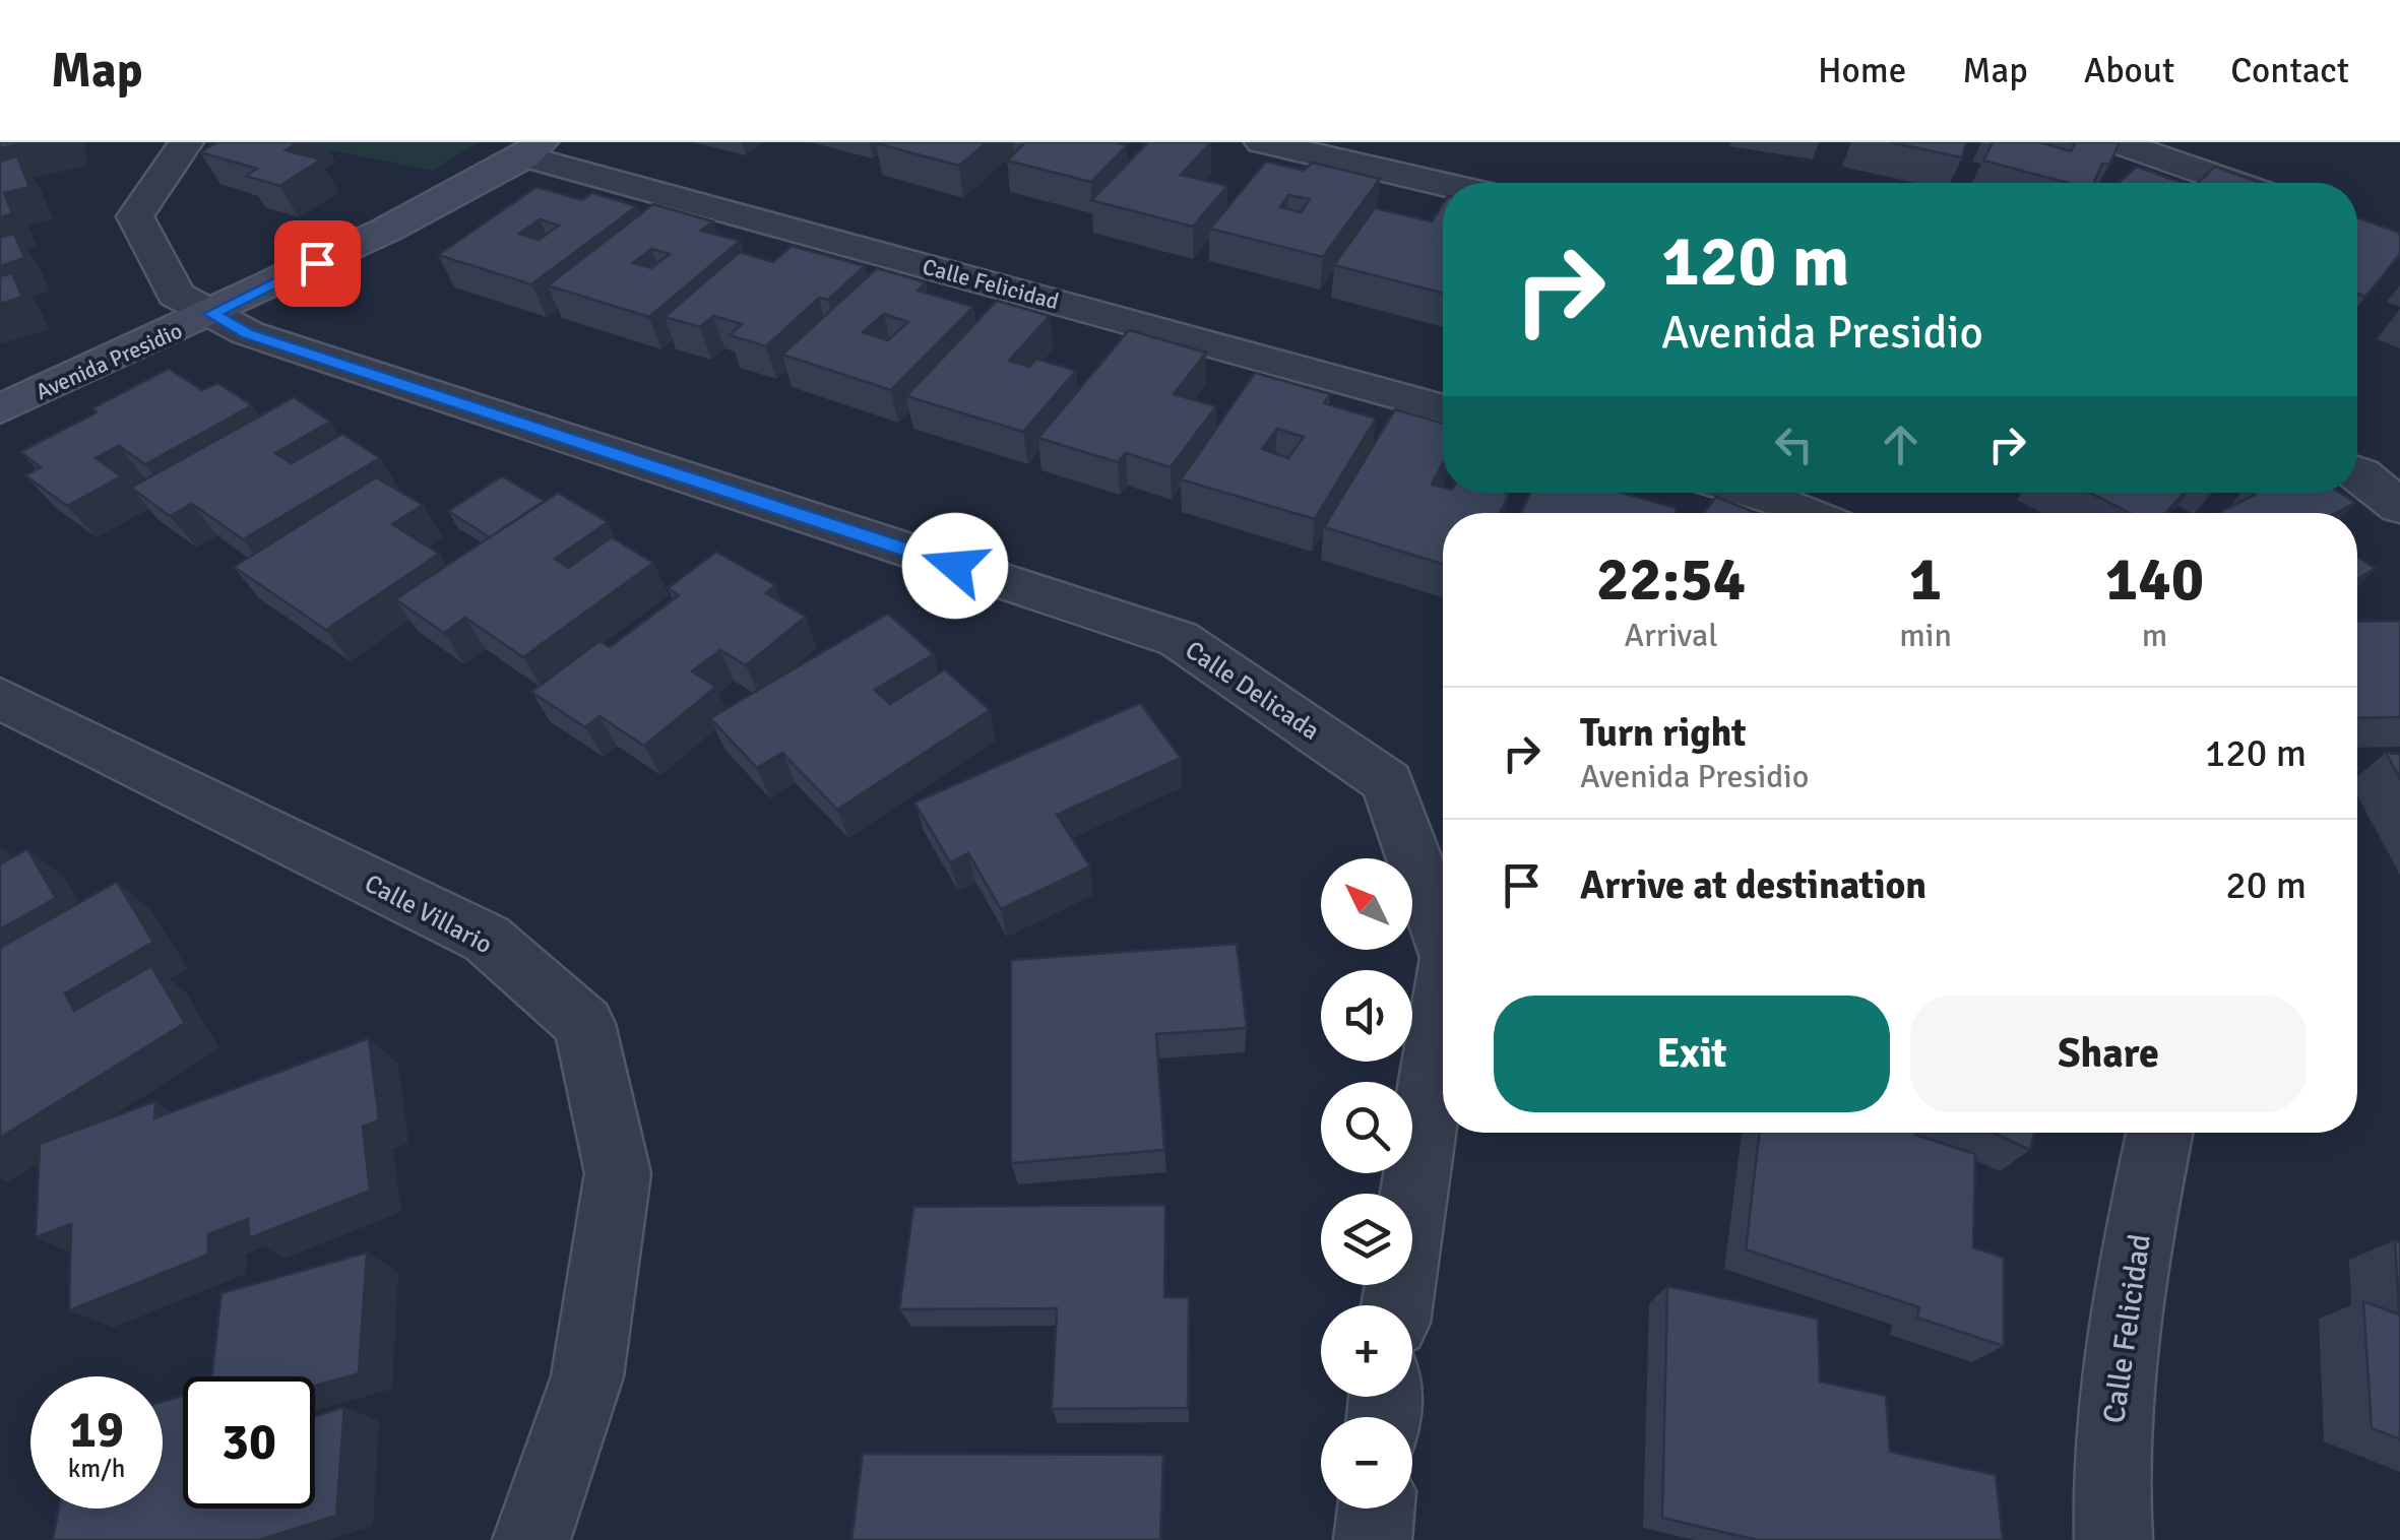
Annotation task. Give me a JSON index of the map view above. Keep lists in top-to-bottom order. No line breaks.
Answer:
{"streets":{"street":["Calle Felicidad","Avenida Presidio","Calle Delicada","Calle Villario"]},"crossings":[["Calle Felicidad","Avenida Presidio"],["Avenida Presidio","Calle Delicada"]],"north":"top left","page":{"header":"Map","nav":["Home","Map","About","Contact"],"turn":["120 m","Avenida Presidio"],"eta":["22:54","Arrival","1","min","140","m"],"list":[{"name":"Turn right","note":"Avenida Presidio","value":"120 m"},{"name":"Arrive at destination","value":"20 m"}],"map_buttons":["+","−"],"buttons":["Exit","Share"],"speed":"19 km/h","limit":"30"}}
